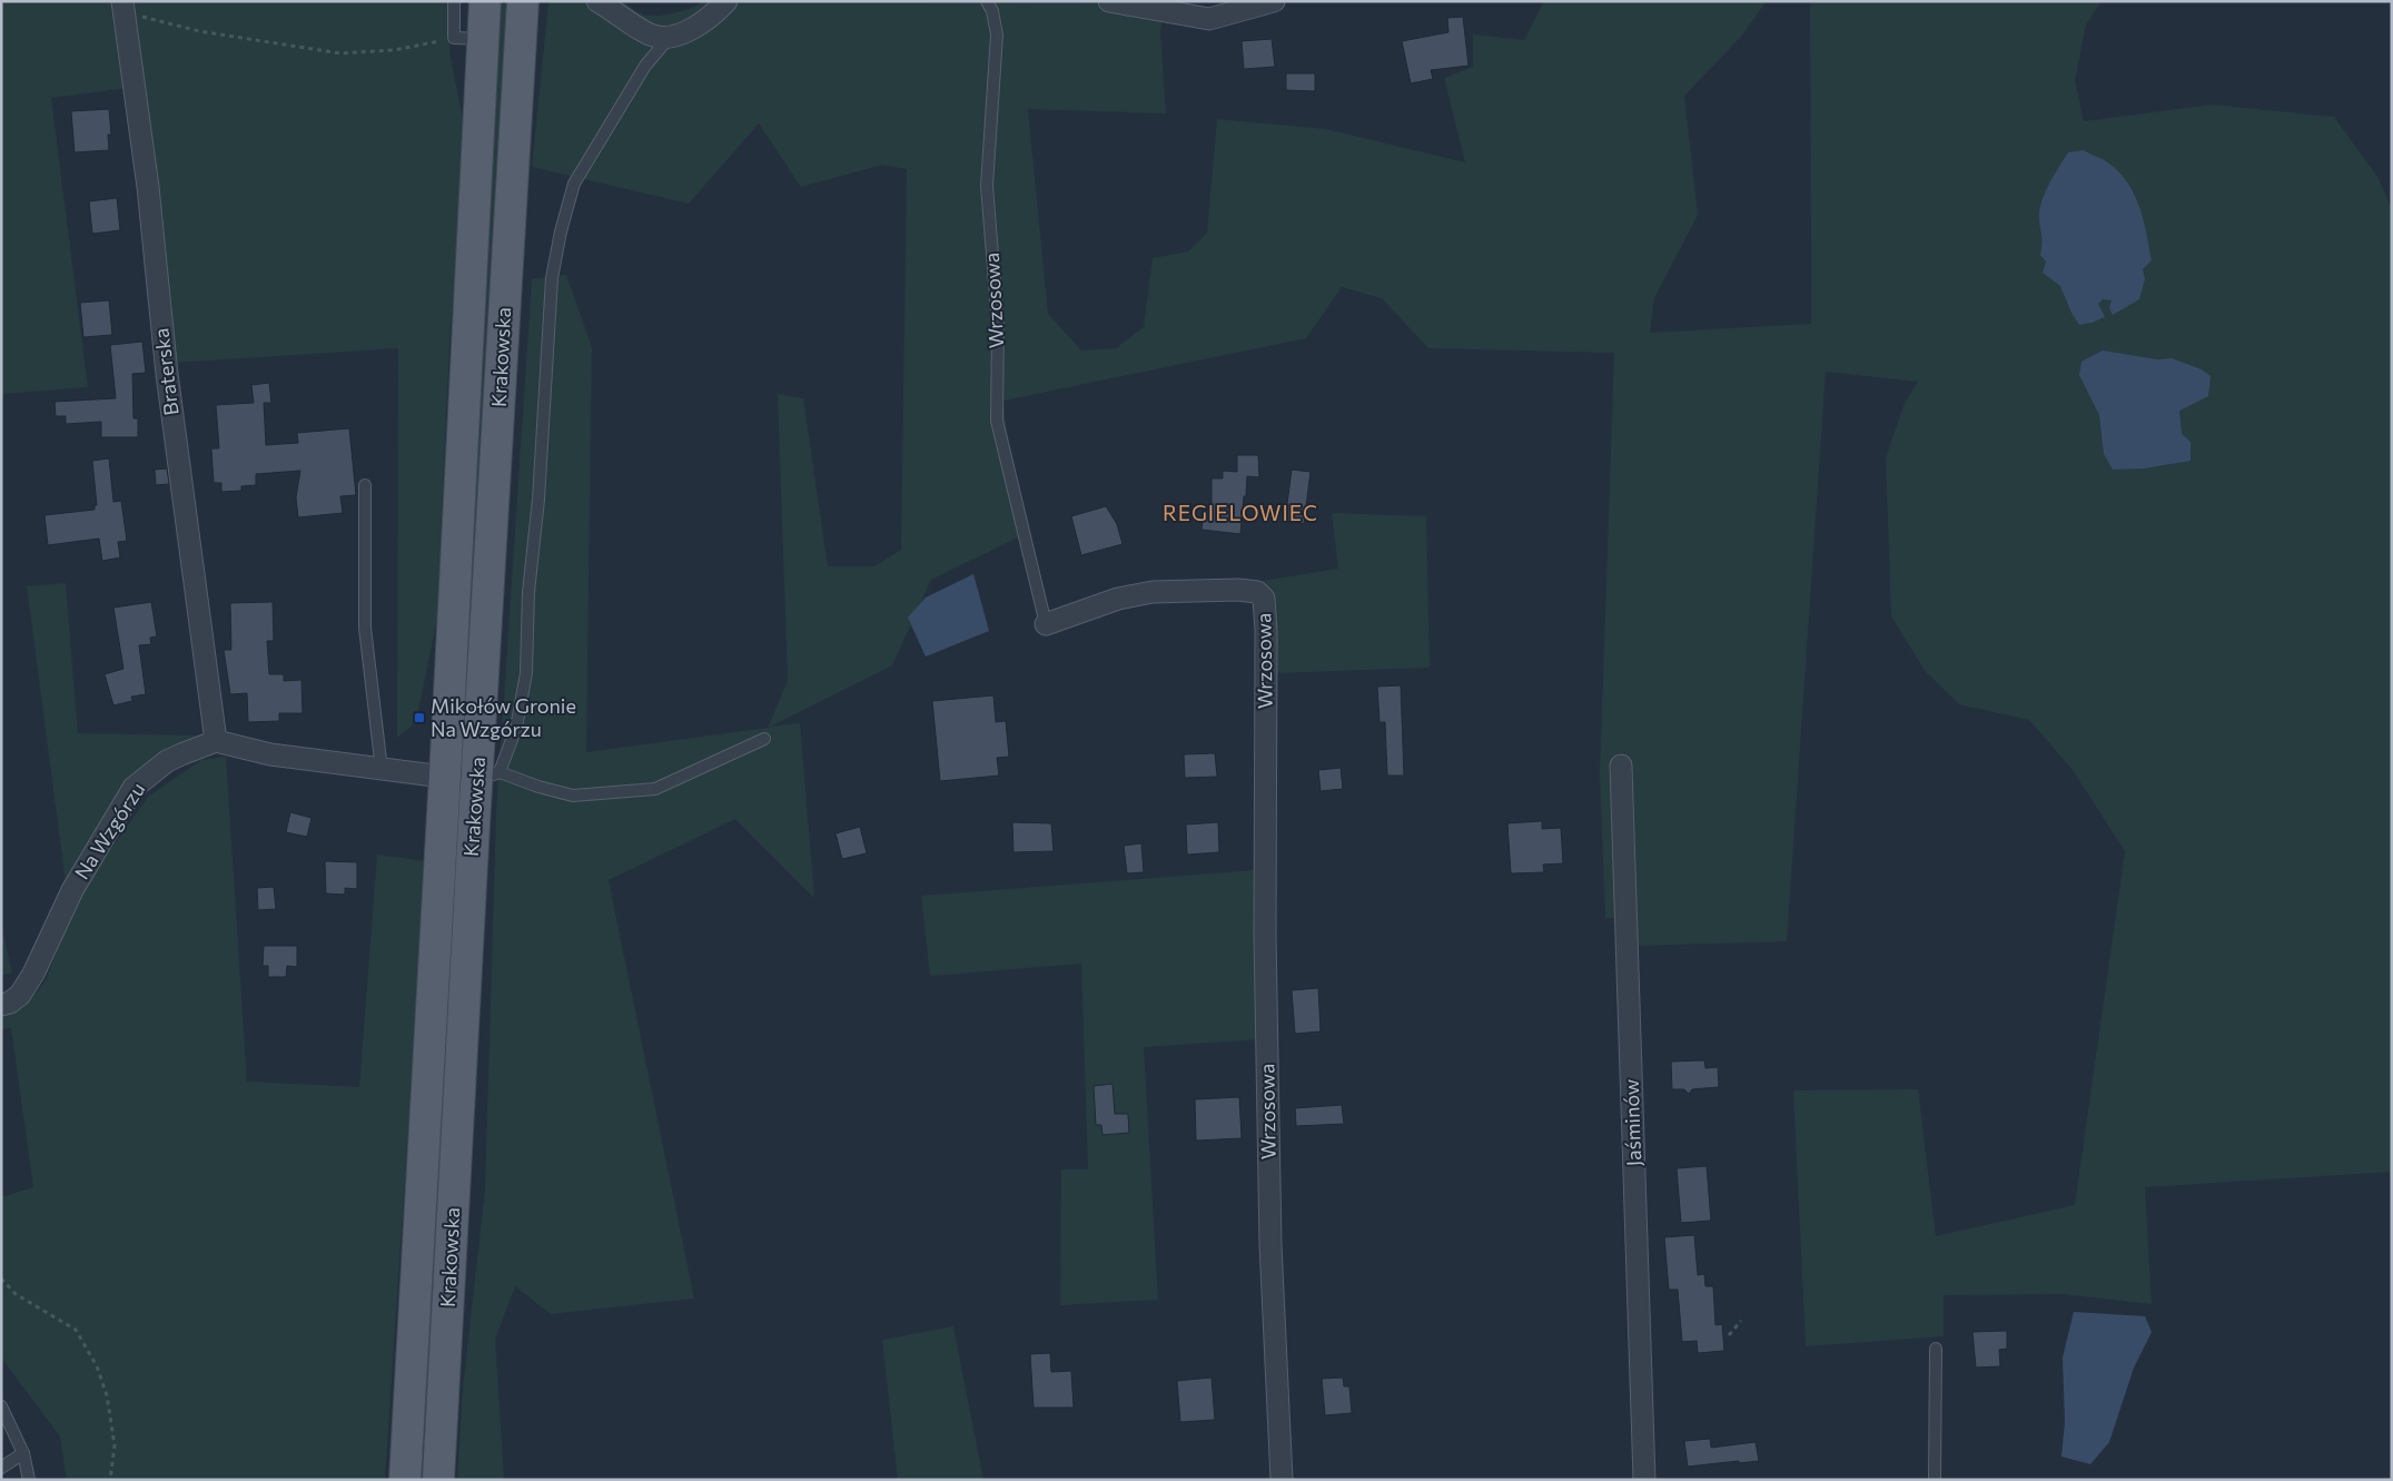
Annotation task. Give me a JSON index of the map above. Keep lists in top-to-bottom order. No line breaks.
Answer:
{"streets":{"main road":["Krakowska"],"street":["Wrzosowa","Braterska","Na Wzgórzu","Jaśminów"]},"crossings":[["Braterska","Na Wzgórzu"]],"districts":["REGIELOWIEC"],"places":{"transit":["Mikołów Gronie Na Wzgórzu"]}}
